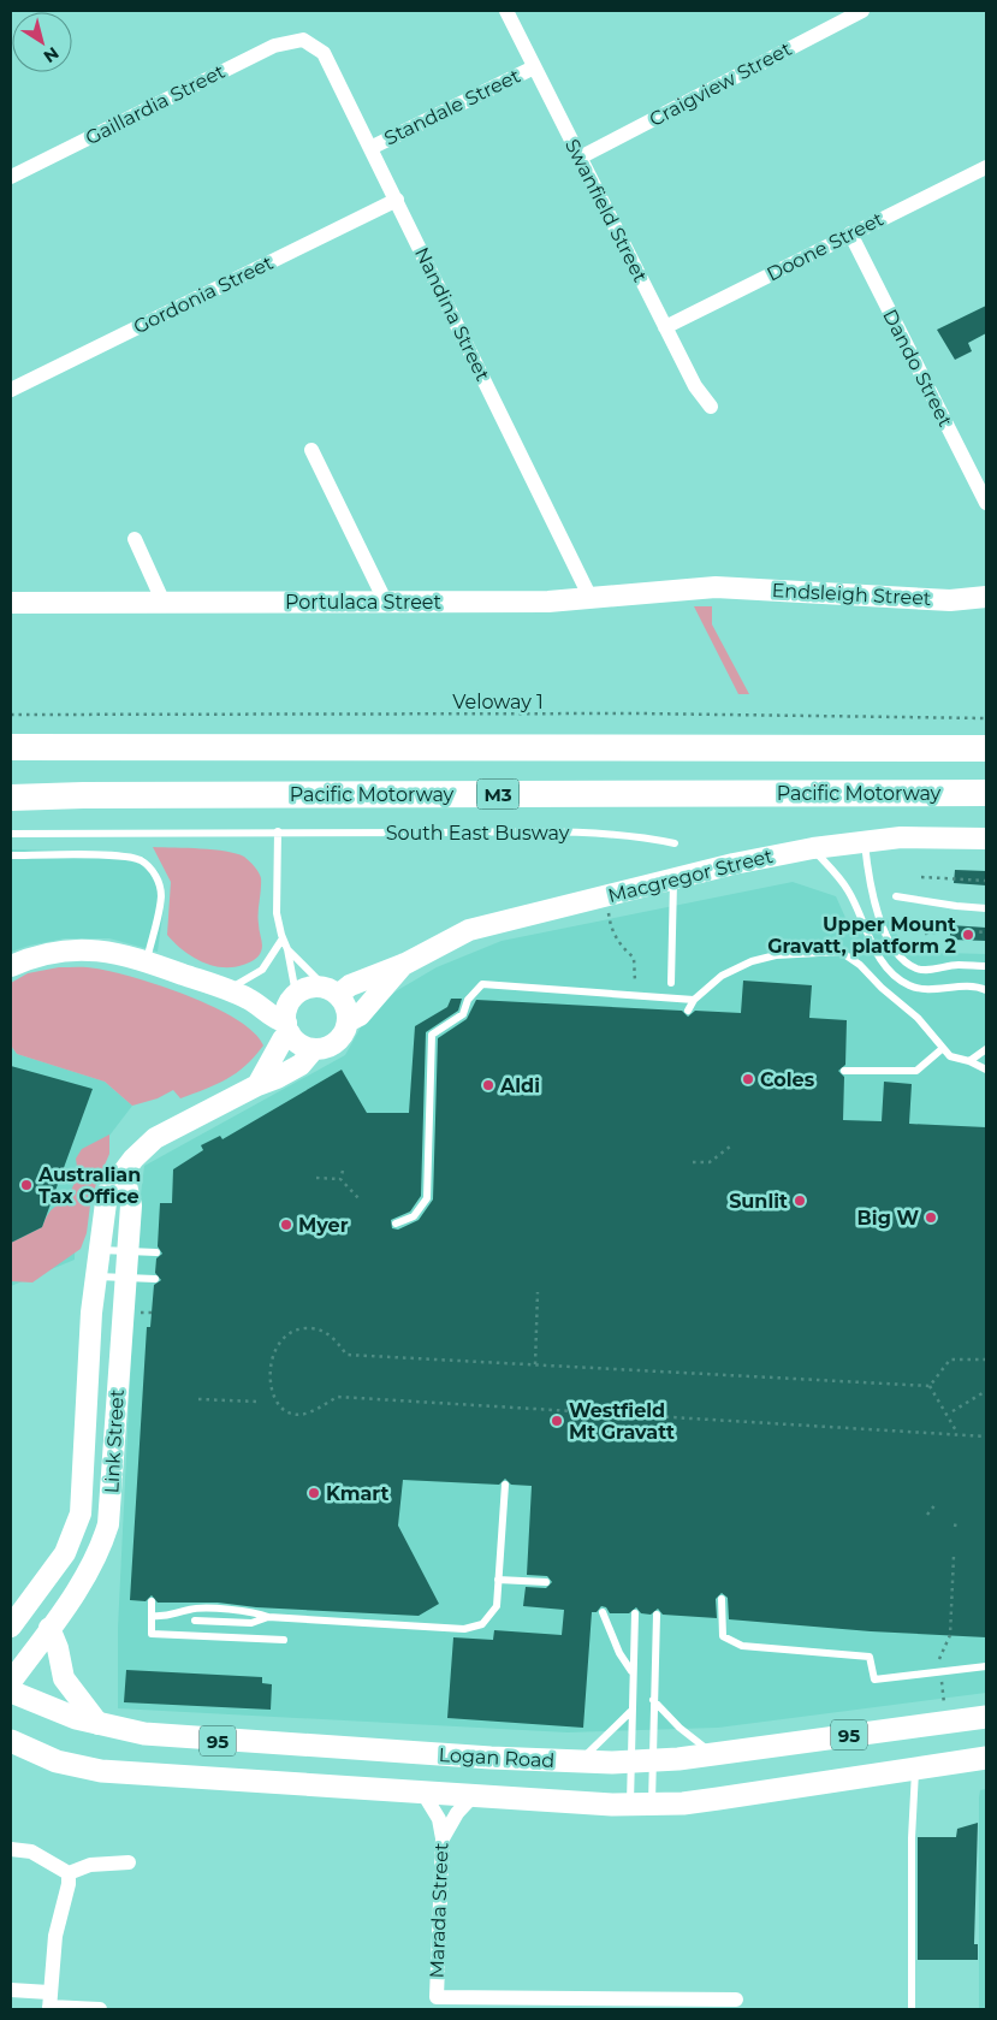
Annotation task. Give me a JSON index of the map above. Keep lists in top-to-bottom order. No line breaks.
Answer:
{"streets":{"highway":["Pacific Motorway","M3"],"main road":["95","Logan Road"],"street":["Craigview Street","Gaillardia Street","Standale Street","Swanfield Street","Doone Street","Gordonia Street","Nandina Street","Dando Street","Endsleigh Street","Portulaca Street","Macgregor Street","Link Street","Marada Street"],"lane":["South East Busway"],"path":["Veloway 1"]},"crossings":[["Craigview Street","Swanfield Street"],["Gaillardia Street","Nandina Street"],["Standale Street","Swanfield Street"],["Standale Street","Nandina Street"],["Swanfield Street","Doone Street"],["Doone Street","Dando Street"],["Gordonia Street","Nandina Street"],["Nandina Street","Portulaca Street"],["Endsleigh Street","Portulaca Street"],["Macgregor Street","Link Street"],["Logan Road","Marada Street"]],"places":["Upper Mount Gravatt, platform 2","Coles","Aldi","Australian Tax Office","Sunlit","Big W","Myer","Westfield Mt Gravatt","Kmart"],"north":"bottom right"}
